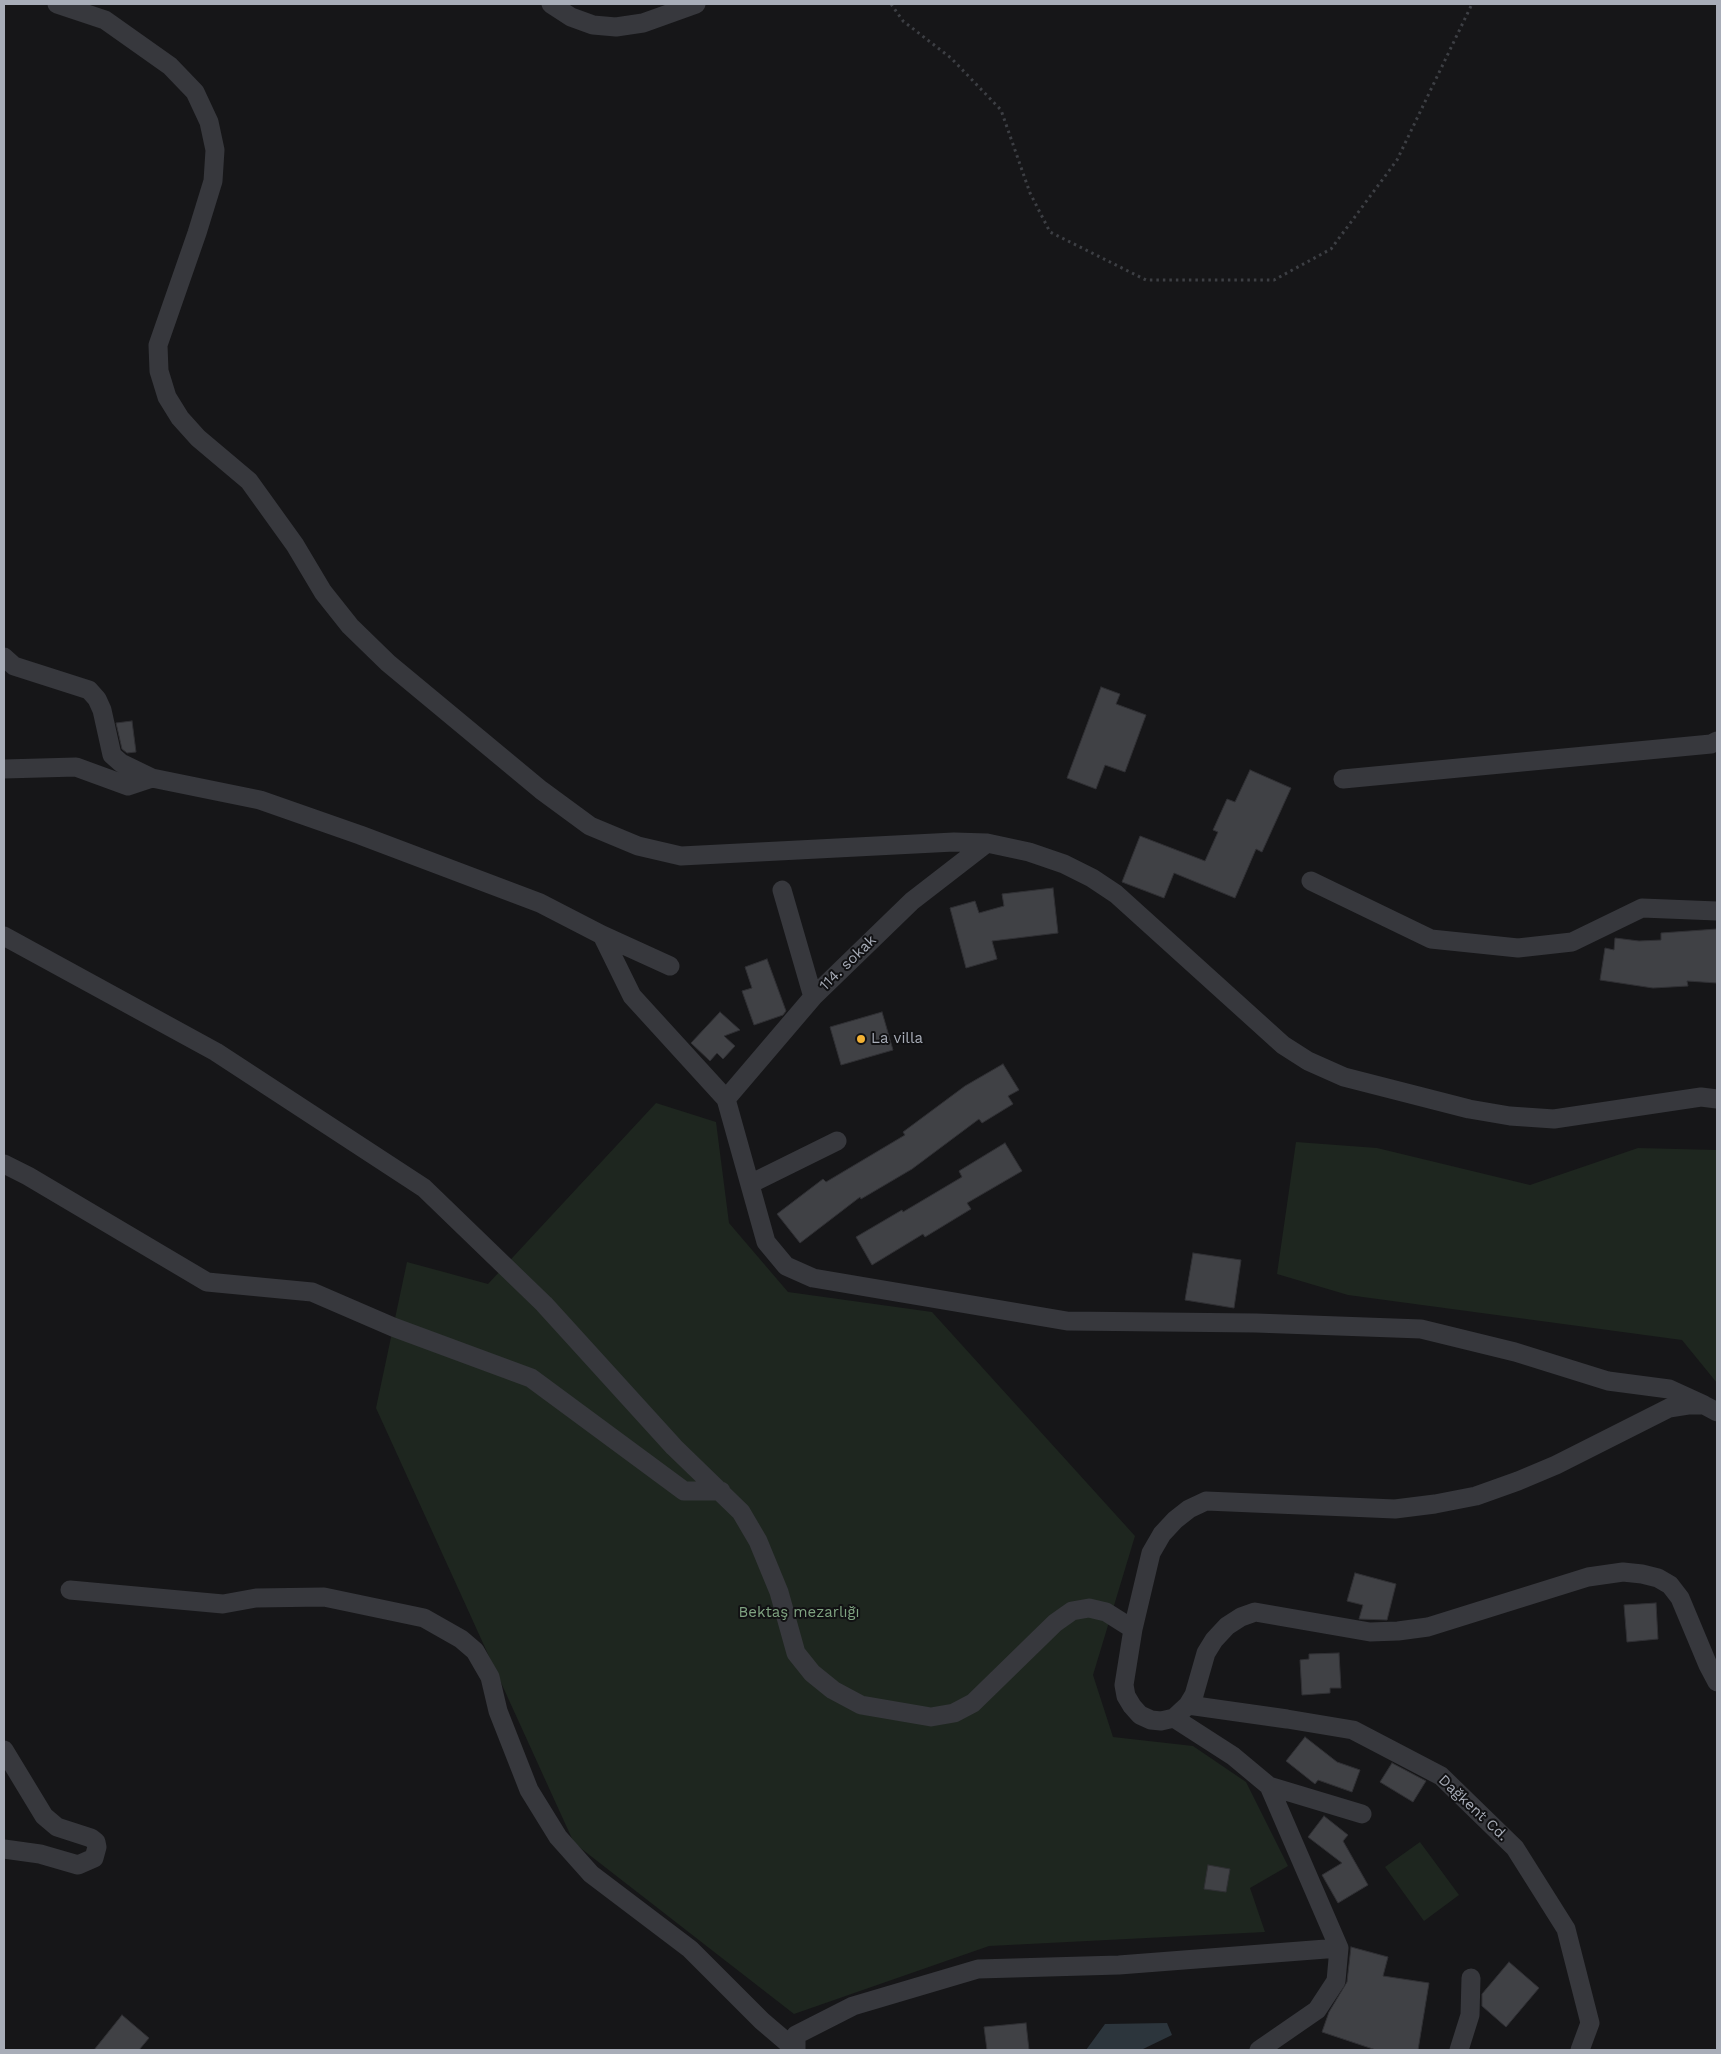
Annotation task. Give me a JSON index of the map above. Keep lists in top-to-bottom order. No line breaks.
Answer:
{"streets":{"street":["114. sokak","Dağkent Cd."]},"parks":["Bektaş mezarlığı"],"places":["La villa"]}
